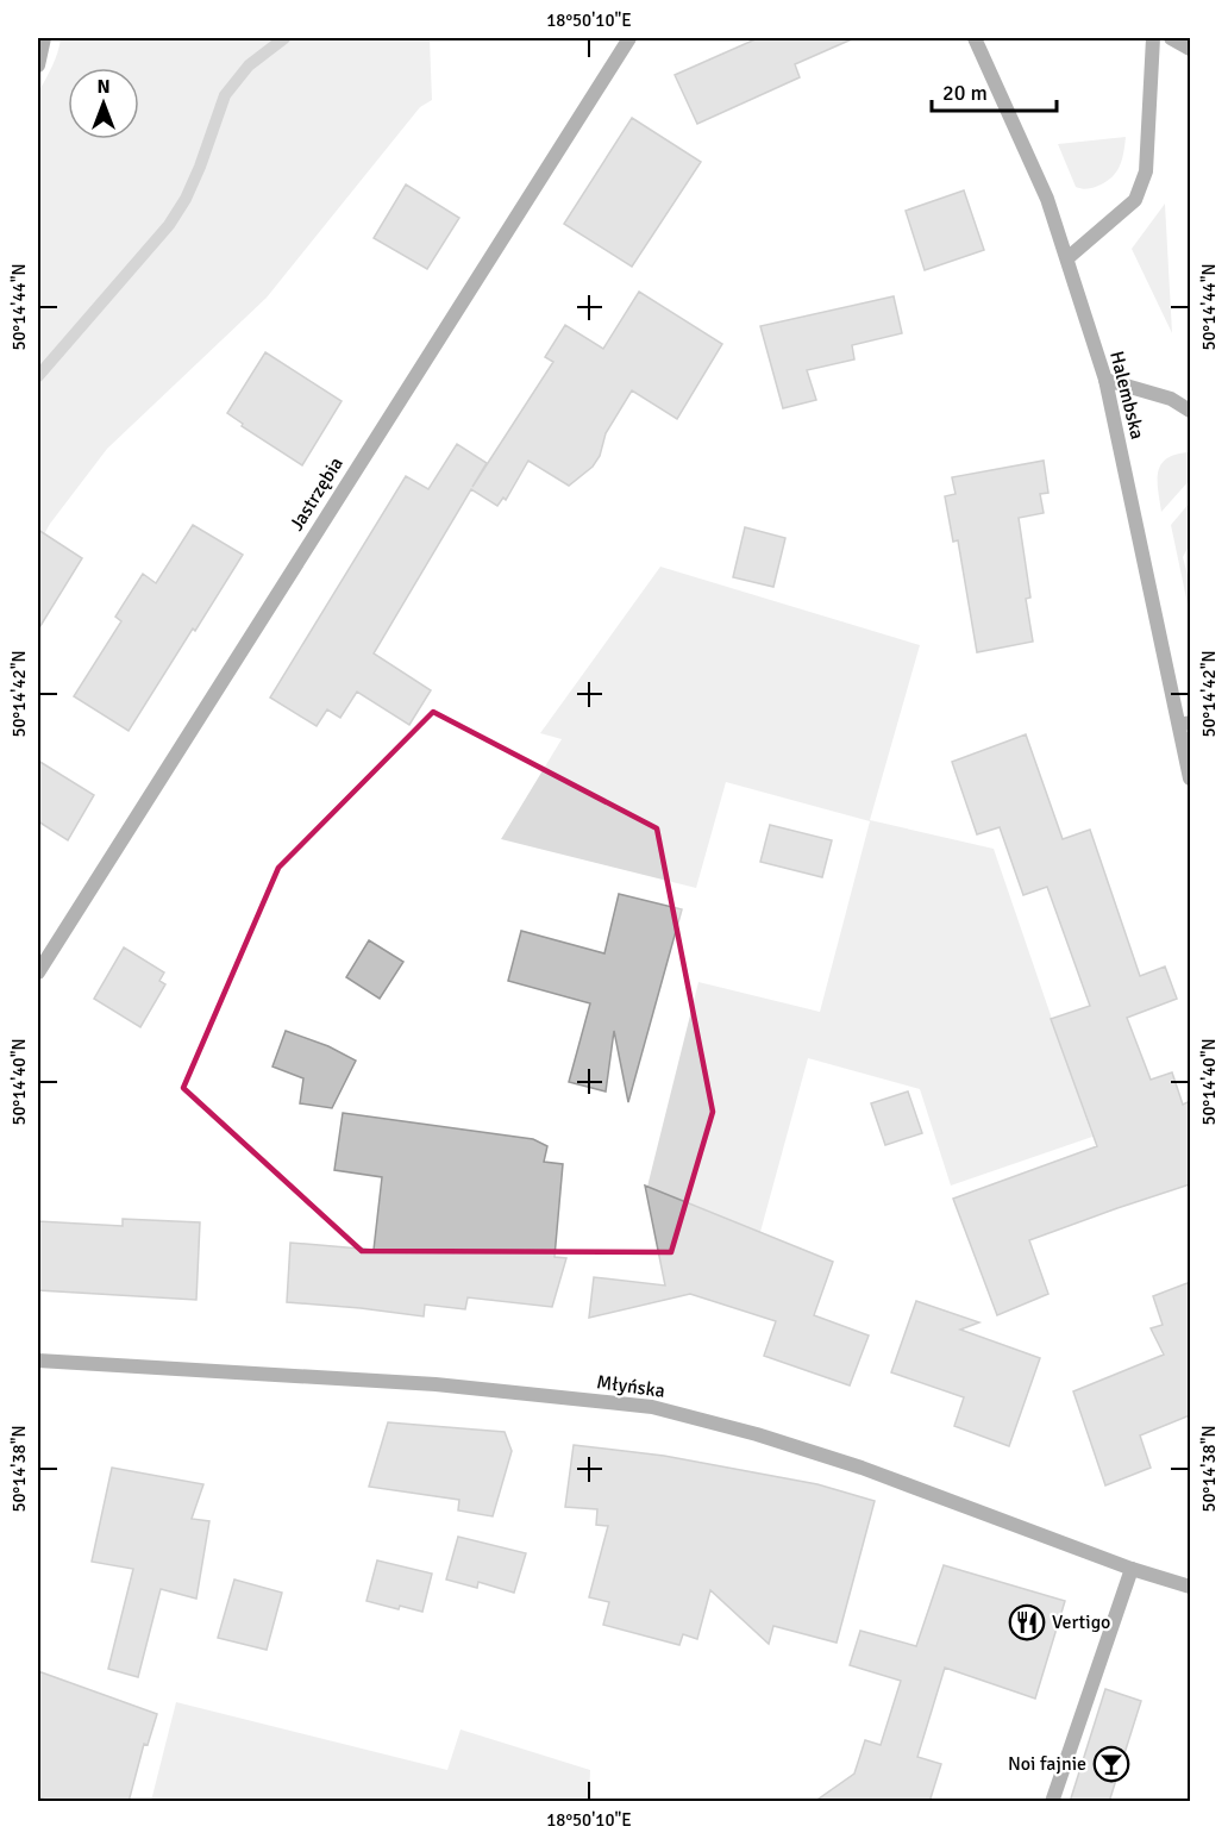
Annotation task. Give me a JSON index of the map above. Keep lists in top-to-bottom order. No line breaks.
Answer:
{"streets":{"street":["Halembska","Jastrzębia","Młyńska"]},"places":{"restaurant":["Vertigo"],"bar":["Noi fajnie"]},"scale_bar":"20 m","north":"top","coordinates":["18°50'10\"E","50°14'44\"N","50°14'42\"N","50°14'40\"N","50°14'38\"N"]}
